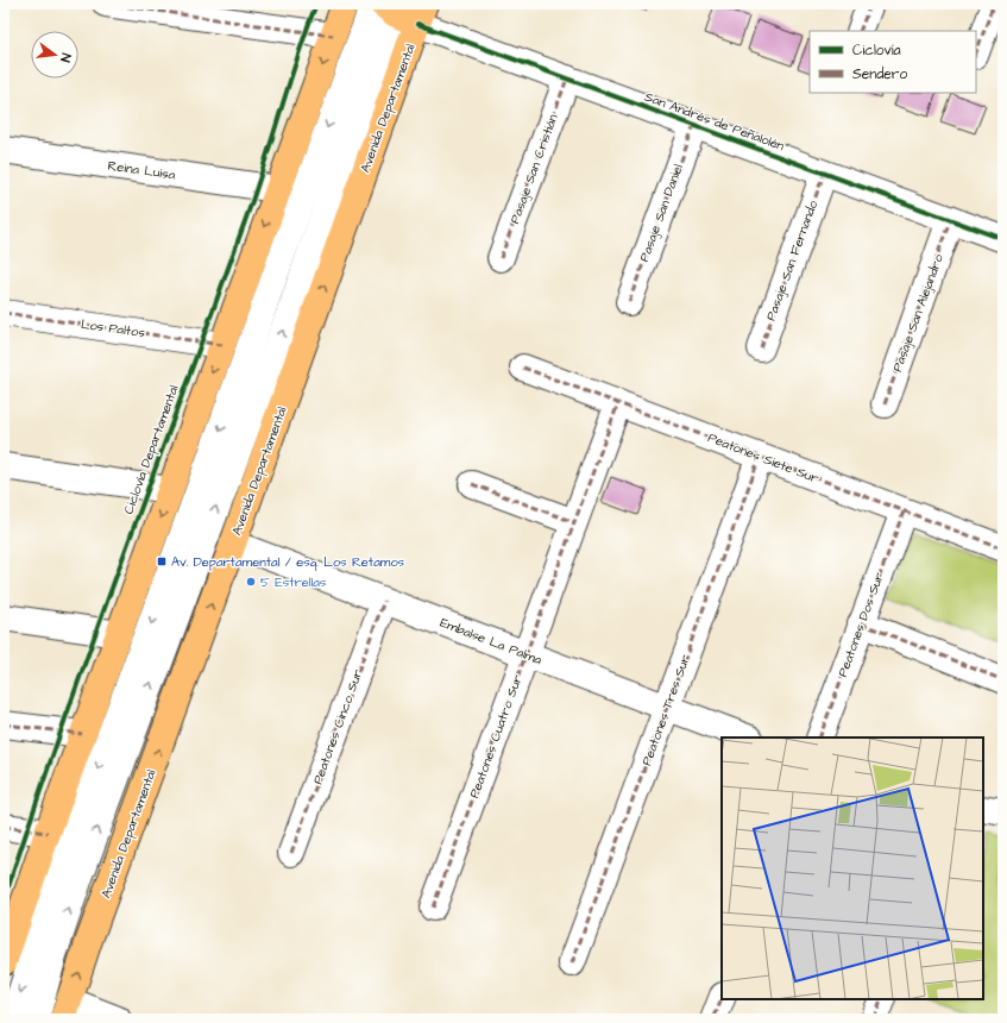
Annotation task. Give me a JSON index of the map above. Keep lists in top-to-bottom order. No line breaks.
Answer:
{"streets":{"main road":["Avenida Departamental"],"street":["San Andrés de Peñalolén","Pasaje San Cristián","Reina Luisa","Pasaje San Daniel","Pasaje San Fernando","Pasaje San Alejandro","Los Paltos","Peatones Siete Sur","Peatones Dos Sur","Embalse La Palma","Peatones Tres Sur","Peatones Cinco Sur","Peatones Cuatro Sur"],"cycle path":["Ciclovía Departamental"]},"crossings":[["Avenida Departamental","San Andrés de Peñalolén"],["Avenida Departamental","Embalse La Palma"],["San Andrés de Peñalolén","Pasaje San Cristián"],["San Andrés de Peñalolén","Pasaje San Daniel"],["San Andrés de Peñalolén","Pasaje San Fernando"],["San Andrés de Peñalolén","Pasaje San Alejandro"],["Peatones Siete Sur","Peatones Dos Sur"],["Peatones Siete Sur","Peatones Tres Sur"],["Peatones Siete Sur","Peatones Cuatro Sur"],["Embalse La Palma","Peatones Tres Sur"],["Embalse La Palma","Peatones Cinco Sur"],["Embalse La Palma","Peatones Cuatro Sur"]],"places":{"transit":["Av. Departamental / esq. Los Retamos"],"other":["5 Estrellas"]},"legend":["Ciclovía","Sendero"],"north":"right"}
